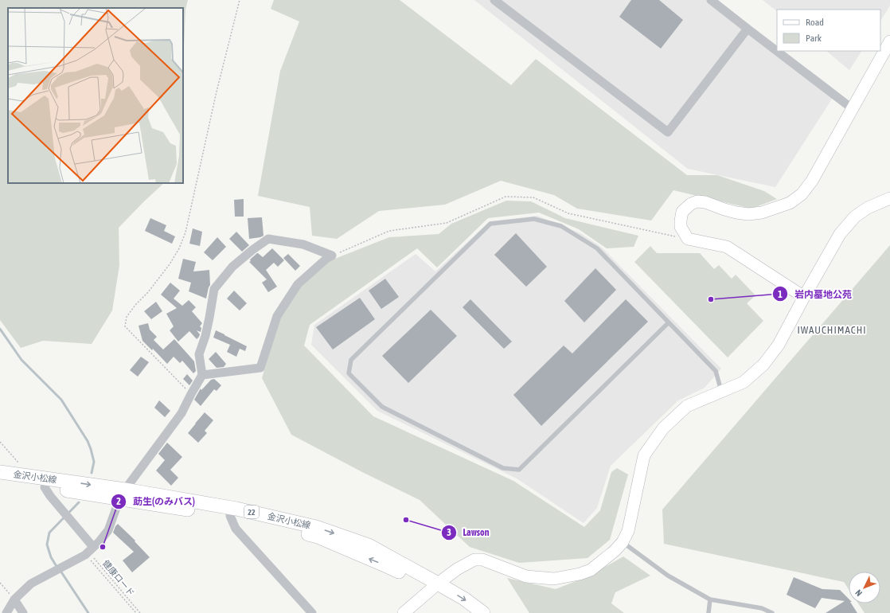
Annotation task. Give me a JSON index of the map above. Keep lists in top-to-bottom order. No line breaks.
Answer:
{"streets":{"main road":["金沢小松線","22"],"path":["健康ロード"]},"districts":["IWAUCHIMACHI"],"places":["岩内墓地公苑","Lawson","莇生(のみバス)"],"legend":["Road","Park"],"north":"bottom left"}
